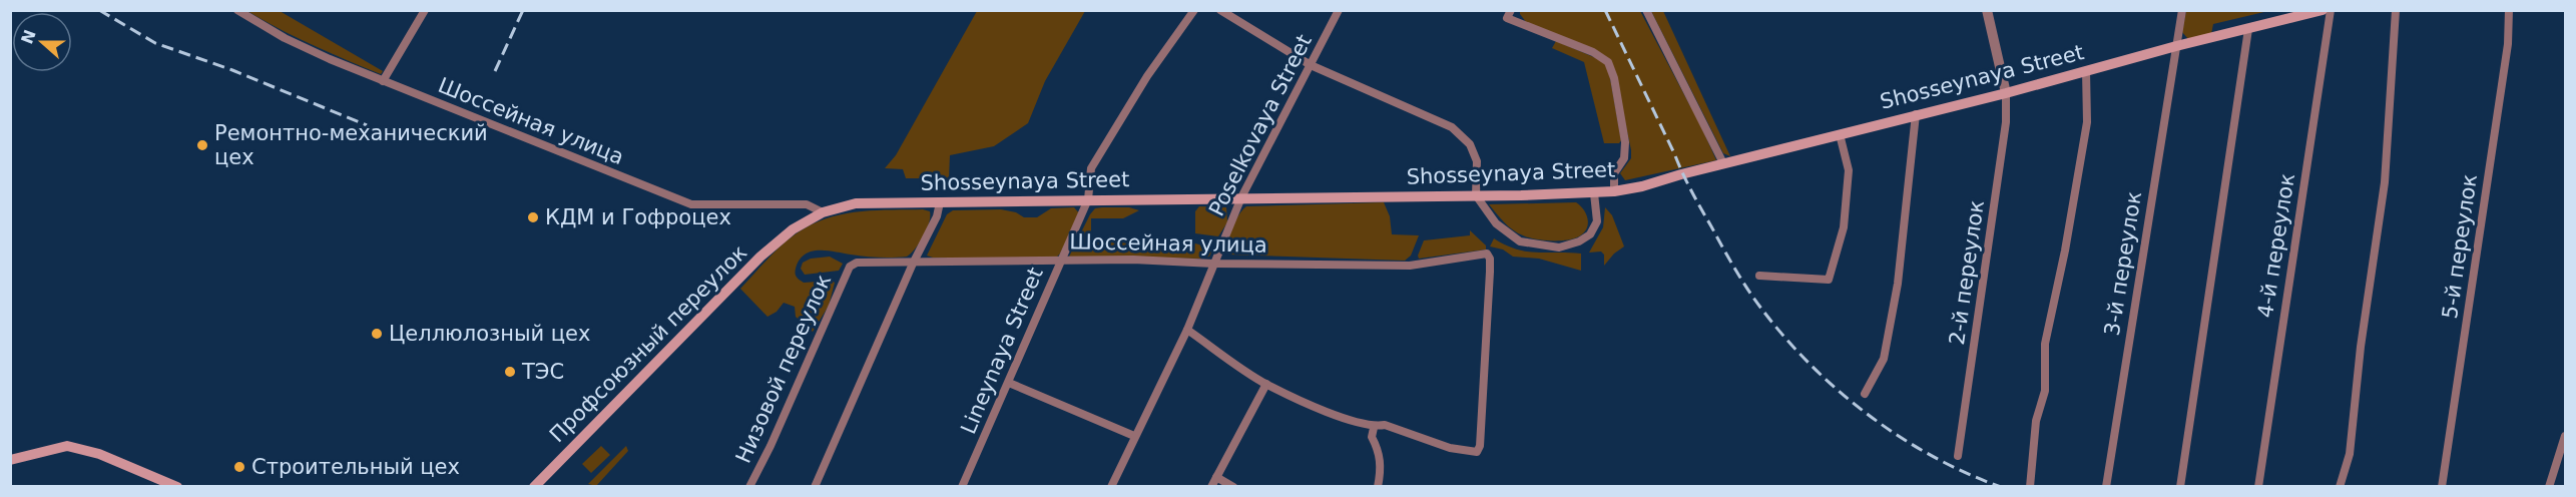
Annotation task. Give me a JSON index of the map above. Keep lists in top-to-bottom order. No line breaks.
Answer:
{"streets":{"main road":["Shosseynaya Street","Профсоюзный переулок"],"street":["Шоссейная улица","Poselkovaya Street","4-й переулок","5-й переулок","3-й переулок","2-й переулок","Lineynaya Street","Низовой переулок"]},"crossings":[["Shosseynaya Street","Шоссейная улица"],["Shosseynaya Street","Poselkovaya Street"],["Shosseynaya Street","3-й переулок"],["Shosseynaya Street","2-й переулок"],["Shosseynaya Street","Профсоюзный переулок"],["Shosseynaya Street","Lineynaya Street"],["Шоссейная улица","Poselkovaya Street"],["Шоссейная улица","Lineynaya Street"],["Шоссейная улица","Низовой переулок"]],"places":["Ремонтно-механический цех","КДМ и Гофроцех","Целлюлозный цех","ТЭС","Строительный цех"],"north":"left"}
